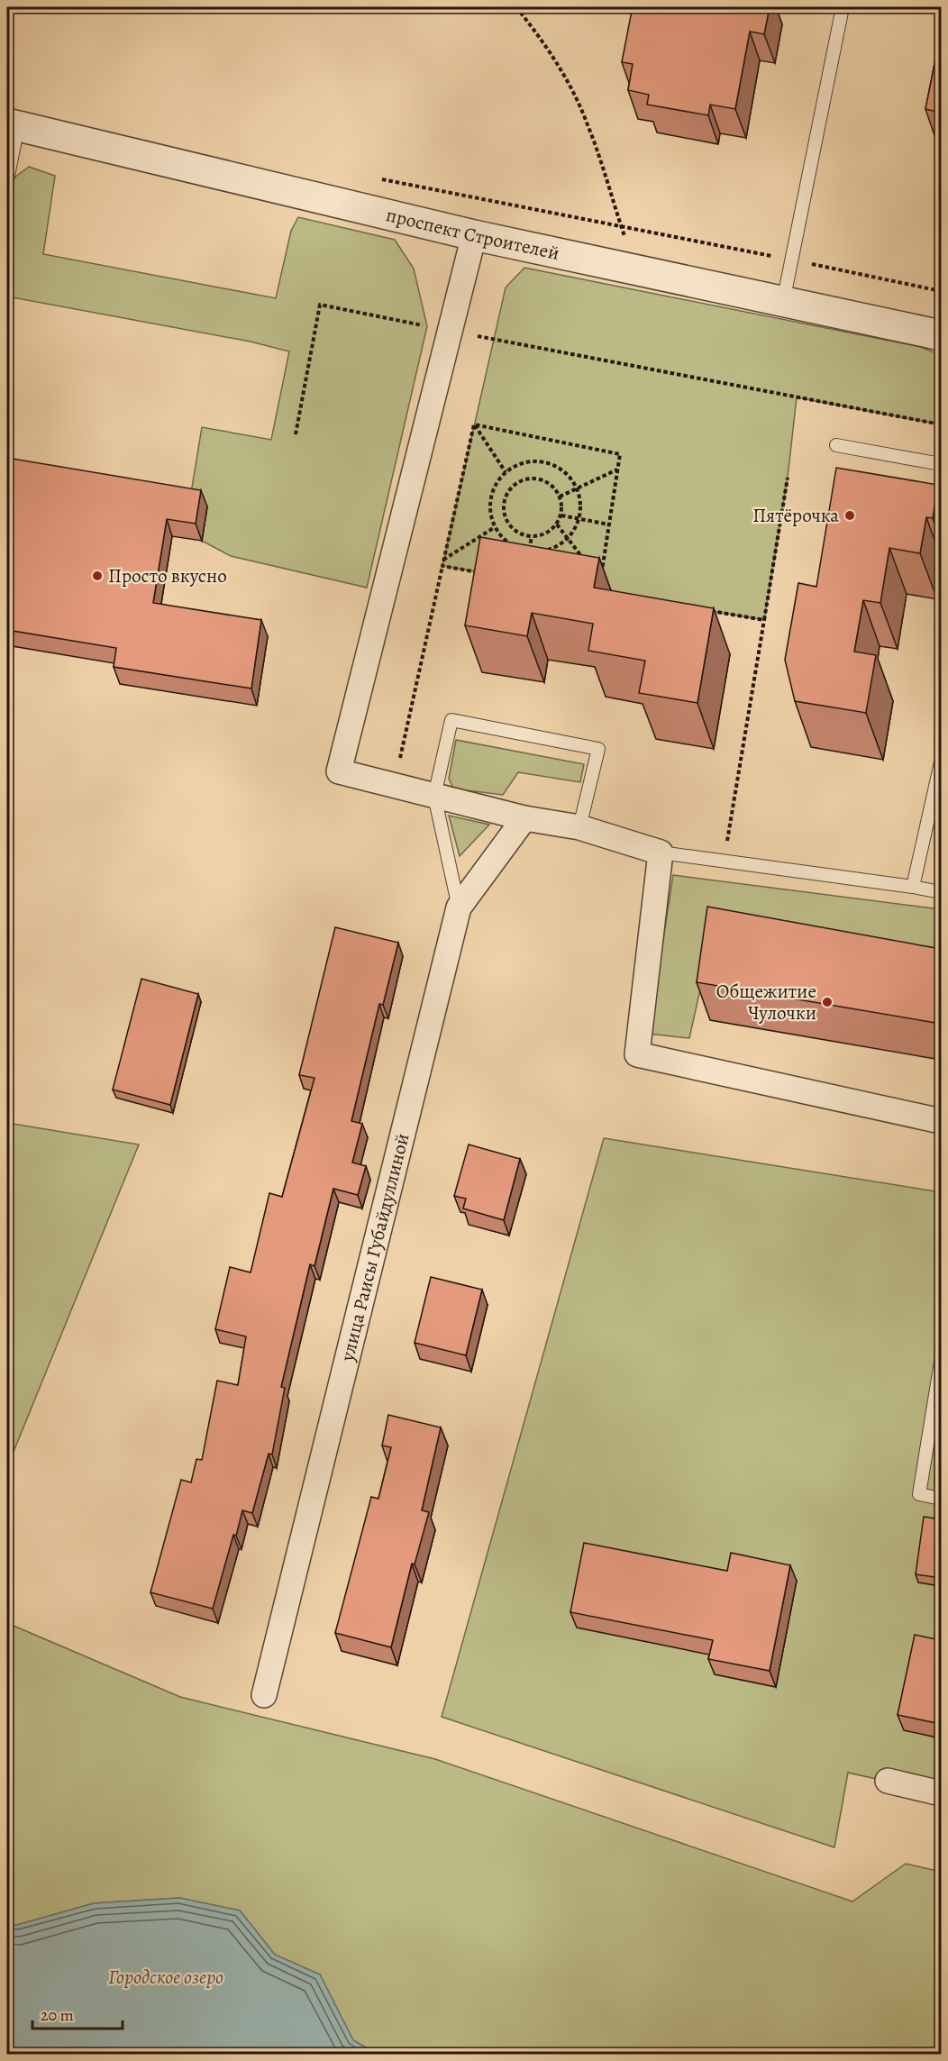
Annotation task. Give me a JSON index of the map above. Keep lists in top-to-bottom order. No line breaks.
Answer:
{"streets":{"street":["проспект Строителей","улица Раисы Губайдуллиной"]},"water":["Городское озеро"],"places":["Пятёрочка","Просто вкусно","Общежитие Чулочки"],"scale_bar":"20 m"}
